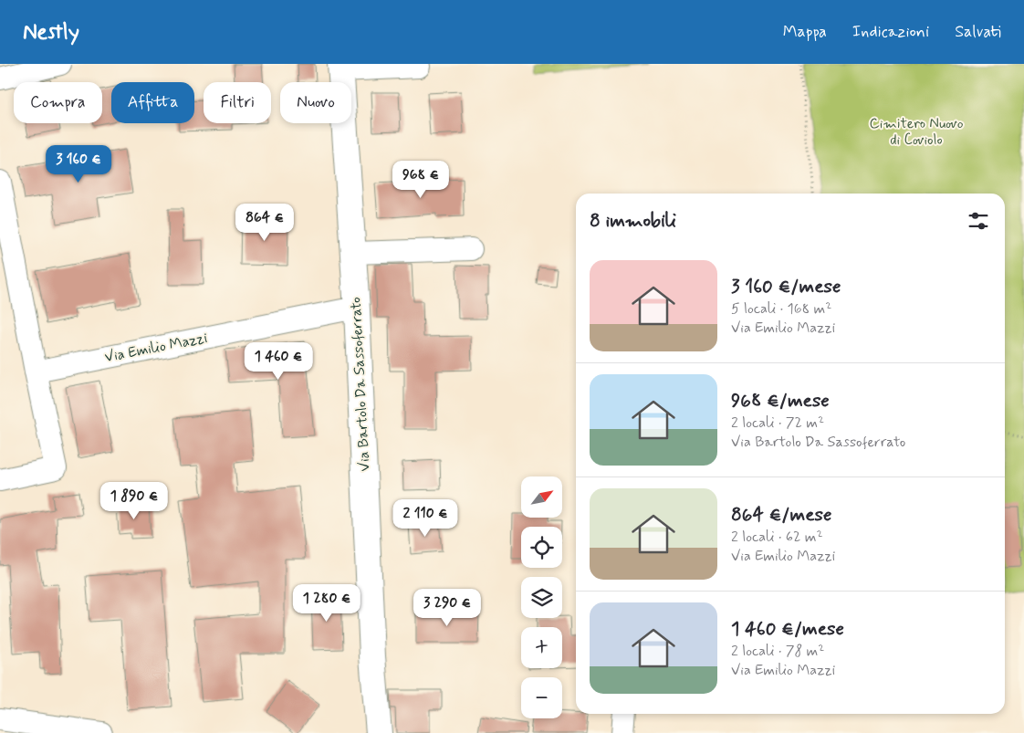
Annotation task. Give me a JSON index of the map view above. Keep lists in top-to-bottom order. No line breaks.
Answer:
{"streets":{"street":["Via Emilio Mazzi","Via Bartolo Da Sassoferrato"]},"crossings":[["Via Emilio Mazzi","Via Bartolo Da Sassoferrato"]],"parks":["Cimitero Nuovo di Coviolo"],"north":"top right","page":{"header":"Nestly","nav":["Mappa","Indicazioni","Salvati"],"chip":["Compra","Affitta","Filtri","Nuovo"],"price":["3 160 €","968 €","864 €","1 460 €","1 890 €","2 110 €","1 280 €","3 290 €"],"heading":"8 immobili","list":[{"name":"3 160 €/mese","note":"5 locali · 168 m² · Via Emilio Mazzi"},{"name":"968 €/mese","note":"2 locali · 72 m² · Via Bartolo Da Sassoferrato"},{"name":"864 €/mese","note":"2 locali · 62 m² · Via Emilio Mazzi"},{"name":"1 460 €/mese","note":"2 locali · 78 m² · Via Emilio Mazzi"}],"map_buttons":["+","−"]}}
